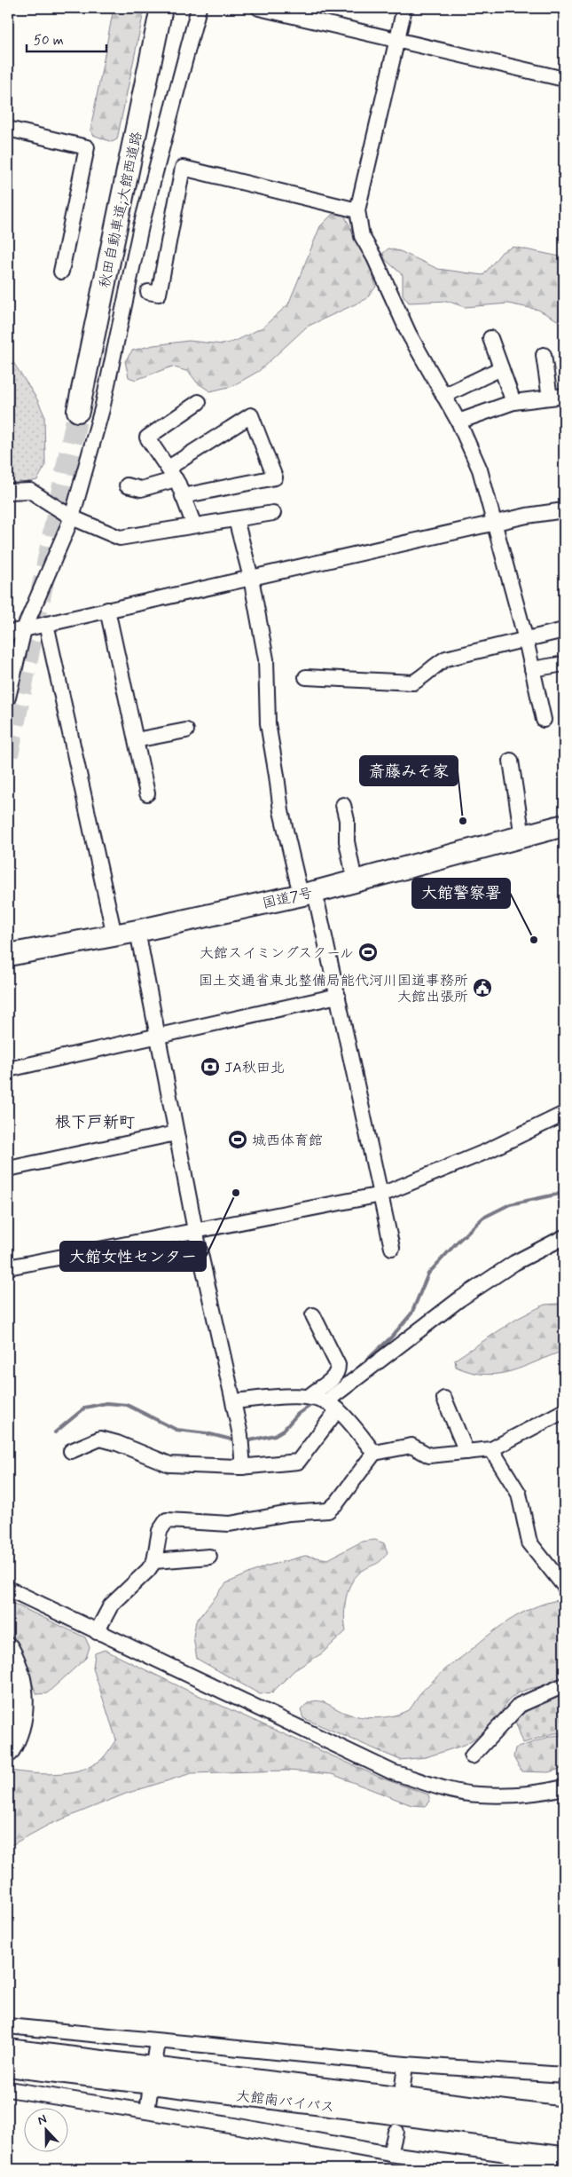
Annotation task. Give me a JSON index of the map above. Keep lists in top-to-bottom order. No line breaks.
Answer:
{"streets":{"highway":["秋田自動車道;大館西道路","国道7号","大館南バイパス"]},"districts":["根下戸新町"],"places":{"other":["斎藤みそ家","大館警察署","大館女性センター"],"sports":["大館スイミングスクール","城西体育館"],"public building":["国土交通省東北整備局能代河川国道事務所 大館出張所"],"bank":["JA秋田北"]},"scale_bar":"50 m","north":"top"}
